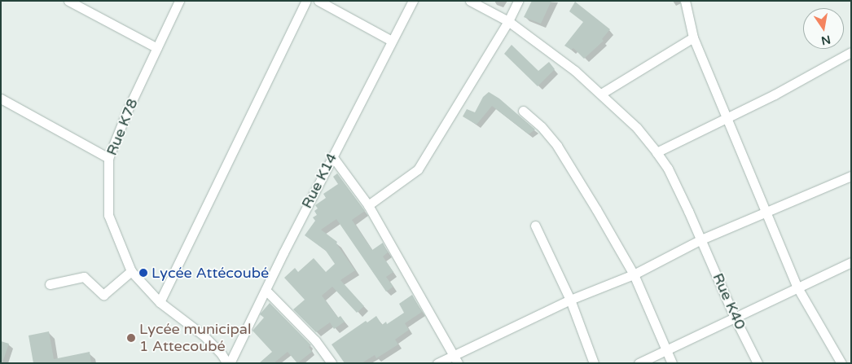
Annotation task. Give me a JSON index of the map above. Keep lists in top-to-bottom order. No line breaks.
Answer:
{"streets":{"street":["Rue K78","Rue K14","Rue K40"]},"crossings":[["Rue K78","Rue K14"]],"places":["Lycée Attécoubé","Lycée municipal 1 Attecoubé"],"north":"bottom"}
